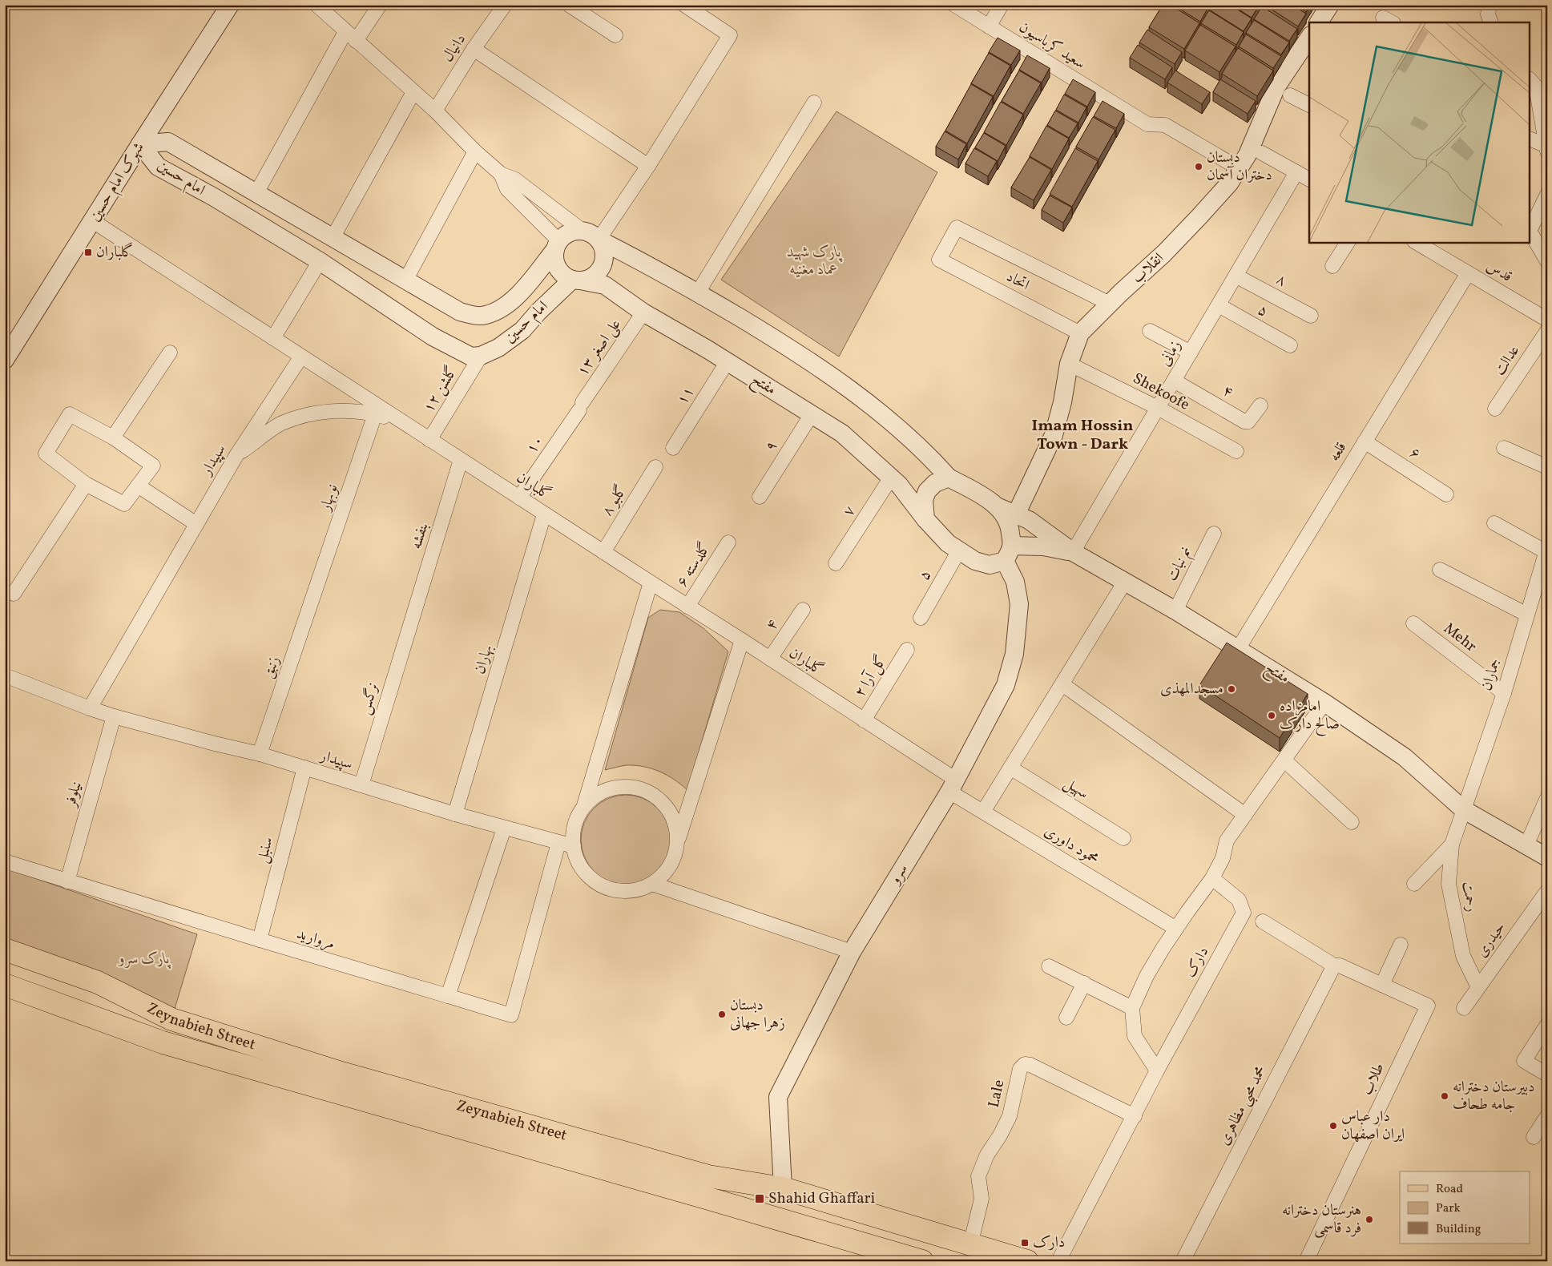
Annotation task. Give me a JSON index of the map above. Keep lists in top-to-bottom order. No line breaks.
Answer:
{"streets":{"main road":["Zeynabieh Street"],"street":["سعید کرباسیون","دانیال","امام حسین","شهرک امام حسین","انقلاب","قدس","۸","اتحاد","۵","علی اصغر ۱۳","زمانی","عدالت","مفتح","گلشن ۱۲","Shekoofe","۴","۱۱","۱۰","۹","قلعه","۶","سپیدار","گلباران","نوبهار","گلبو ۸","۷","بنفشه","نم نبات","گلدسته ۶","Mehr","بهاران","زنبق","جماران","گل آرا ۲","نرگس","سهیل","نیلوفر","محمود داوری","سنبل","سرو","رحمت","مروارید","حیدری","دارک","طلاب","Lale","محمد محبی مظاهری"]},"crossings":[["سعید کرباسیون","انقلاب"],["امام حسین","شهرک امام حسین"],["امام حسین","مفتح"],["امام حسین","گلشن ۱۲"],["شهرک امام حسین","گلباران"],["انقلاب","اتحاد"],["انقلاب","مفتح"],["انقلاب","Shekoofe"],["قدس","قلعه"],["۸","زمانی"],["۵","زمانی"],["۵","مفتح"],["۵","سرو"],["علی اصغر ۱۳","مفتح"],["علی اصغر ۱۳","۱۰"],["زمانی","مفتح"],["زمانی","Shekoofe"],["زمانی","۴"],["مفتح","۱۱"],["مفتح","۹"],["مفتح","قلعه"],["مفتح","۷"],["مفتح","نم نبات"],["مفتح","جماران"],["مفتح","سرو"],["مفتح","رحمت"],["گلشن ۱۲","گلباران"],["۴","گلباران"],["۱۰","گلباران"],["قلعه","۶"],["سپیدار","گلباران"],["سپیدار","بهاران"],["سپیدار","زنبق"],["سپیدار","نرگس"],["سپیدار","نیلوفر"],["سپیدار","سنبل"],["سپیدار","مروارید"],["گلباران","گلبو ۸"],["گلباران","بنفشه"],["گلباران","گلدسته ۶"],["گلباران","بهاران"],["گلباران","گل آرا ۲"],["گلباران","محمود داوری"],["گلباران","سرو"],["نوبهار","زنبق"],["بنفشه","نرگس"],["Mehr","جماران"],["جماران","رحمت"],["نیلوفر","مروارید"],["محمود داوری","سرو"],["سنبل","مروارید"],["سرو","Zeynabieh Street"],["رحمت","حیدری"],["دارک","Lale"],["Zeynabieh Street","Lale"],["طلاب","محمد محبی مظاهری"]],"districts":["Imam Hossin Town - Dark"],"parks":["پارک شهید عماد مغنیه","پارک سرو"],"places":{"other":["دبستان دختران آسمان","مسجدالمهذی","امامزاده صالح دارک","دبستان زهرا جهانی","دبیرستان دخترانه جامه طحاف","دار عباس ایران اصفهان","هنرستان دخترانه فرد قاسمی"],"transit":["گلباران","Shahid Ghaffari","دارک"]},"legend":["Road","Park","Building"]}
